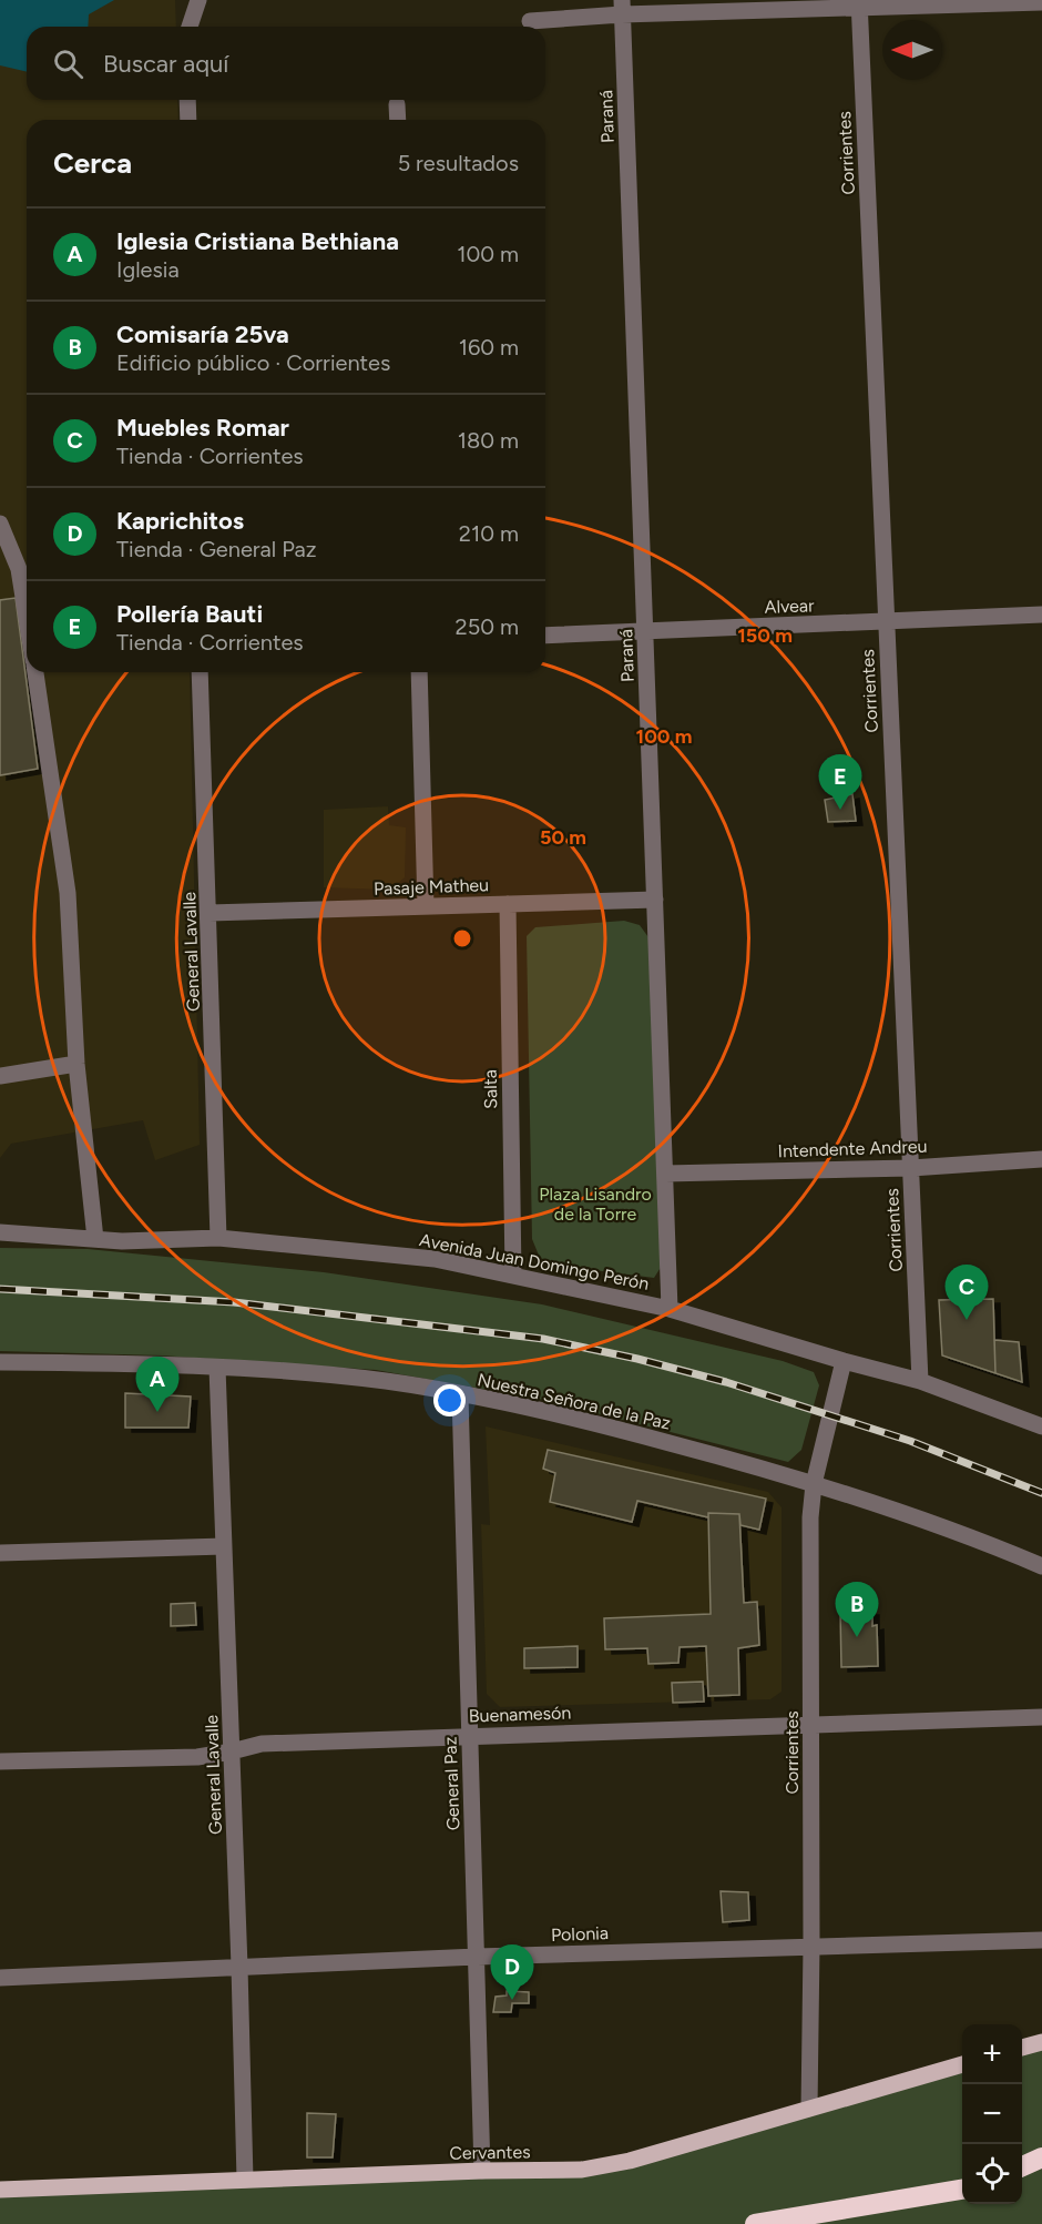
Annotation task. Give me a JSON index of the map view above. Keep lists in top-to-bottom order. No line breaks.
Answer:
{"streets":{"main road":["Cervantes"],"street":["Paraná","Corrientes","Alvear","Pasaje Matheu","General Lavalle","Salta","Intendente Andreu","Avenida Juan Domingo Perón","Nuestra Señora de la Paz","Buenamesón","General Paz","Polonia"]},"crossings":[["Paraná","Alvear"],["Paraná","Pasaje Matheu"],["Paraná","Intendente Andreu"],["Paraná","Avenida Juan Domingo Perón"],["Corrientes","Alvear"],["Corrientes","Intendente Andreu"],["Corrientes","Avenida Juan Domingo Perón"],["Corrientes","Nuestra Señora de la Paz"],["Corrientes","Buenamesón"],["Corrientes","Polonia"],["Corrientes","Cervantes"],["Pasaje Matheu","General Lavalle"],["Pasaje Matheu","Salta"],["General Lavalle","Avenida Juan Domingo Perón"],["General Lavalle","Nuestra Señora de la Paz"],["General Lavalle","Buenamesón"],["General Lavalle","Polonia"],["General Lavalle","Cervantes"],["Salta","Avenida Juan Domingo Perón"],["Nuestra Señora de la Paz","General Paz"],["Buenamesón","General Paz"],["General Paz","Polonia"],["General Paz","Cervantes"]],"parks":["Plaza Lisandro de la Torre"],"north":"left","page":{"search":"Buscar aquí","heading":["Cerca","5 resultados"],"list":[{"mark":"A","name":"Iglesia Cristiana Bethiana","note":"Iglesia","value":"100 m"},{"mark":"B","name":"Comisaría 25va","note":"Edificio público · Corrientes","value":"160 m"},{"mark":"C","name":"Muebles Romar","note":"Tienda · Corrientes","value":"180 m"},{"mark":"D","name":"Kaprichitos","note":"Tienda · General Paz","value":"210 m"},{"mark":"E","name":"Pollería Bauti","note":"Tienda · Corrientes","value":"250 m"}],"pins":["E","C","A","B","D"],"map_buttons":["+","−"]},"rings":["150 m","100 m","50 m"]}
